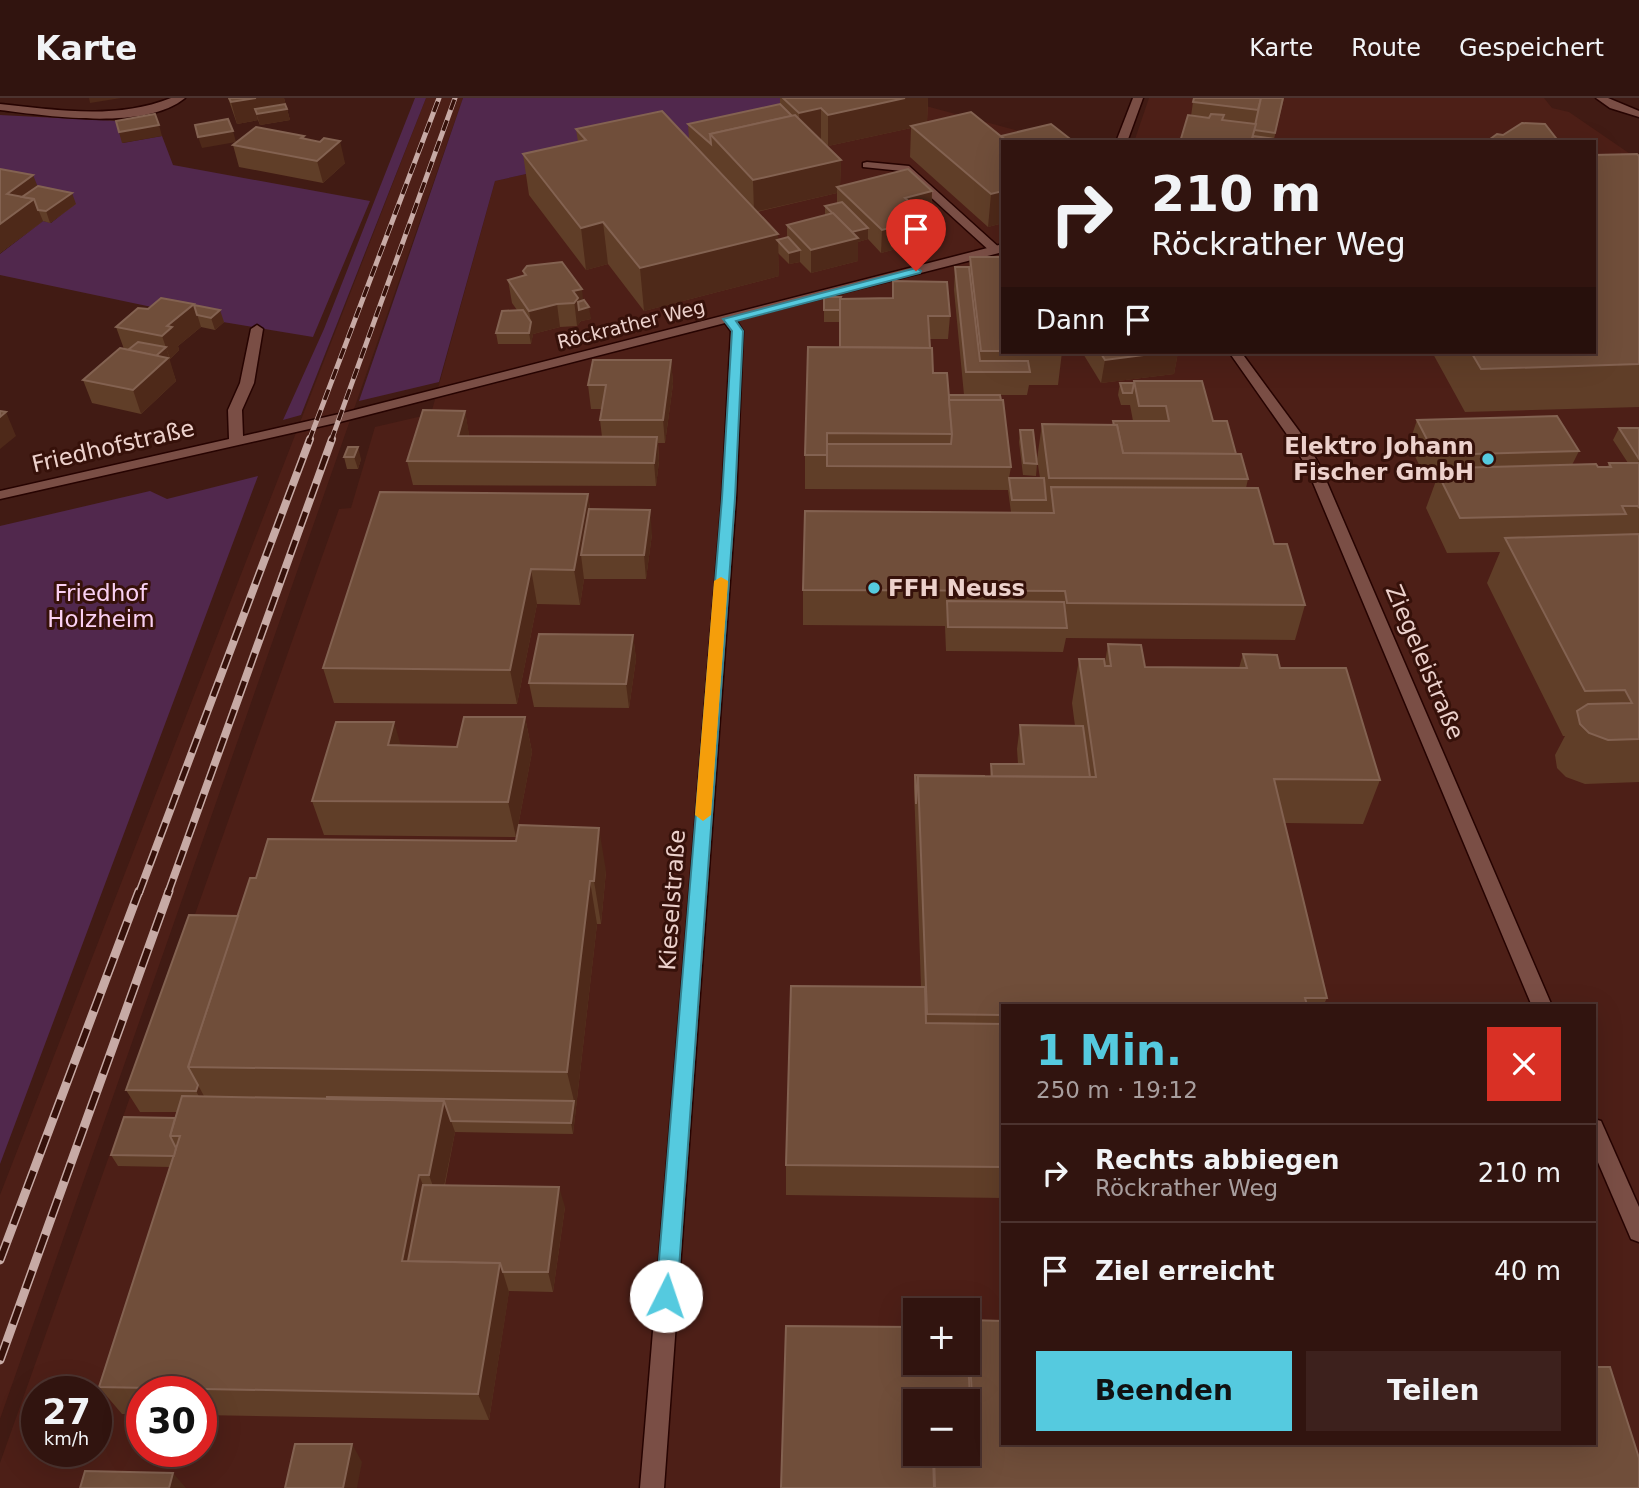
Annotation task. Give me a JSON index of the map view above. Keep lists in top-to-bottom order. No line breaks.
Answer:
{"streets":{"street":["Röckrather Weg","Friedhofstraße","Ziegeleistraße","Kieselstraße"]},"crossings":[["Röckrather Weg","Friedhofstraße"],["Röckrather Weg","Kieselstraße"]],"parks":["Friedhof Holzheim"],"places":["Elektro Johann Fischer GmbH","FFH Neuss"],"page":{"header":"Karte","nav":["Karte","Route","Gespeichert"],"turn":["210 m","Röckrather Weg"],"then":"Dann","heading":["1 Min.","250 m · 19:12"],"list":[{"name":"Rechts abbiegen","note":"Röckrather Weg","value":"210 m"},{"name":"Ziel erreicht","value":"40 m"}],"map_buttons":["+","−"],"buttons":["Beenden","Teilen"],"speed":"27 km/h","limit":"30"}}
